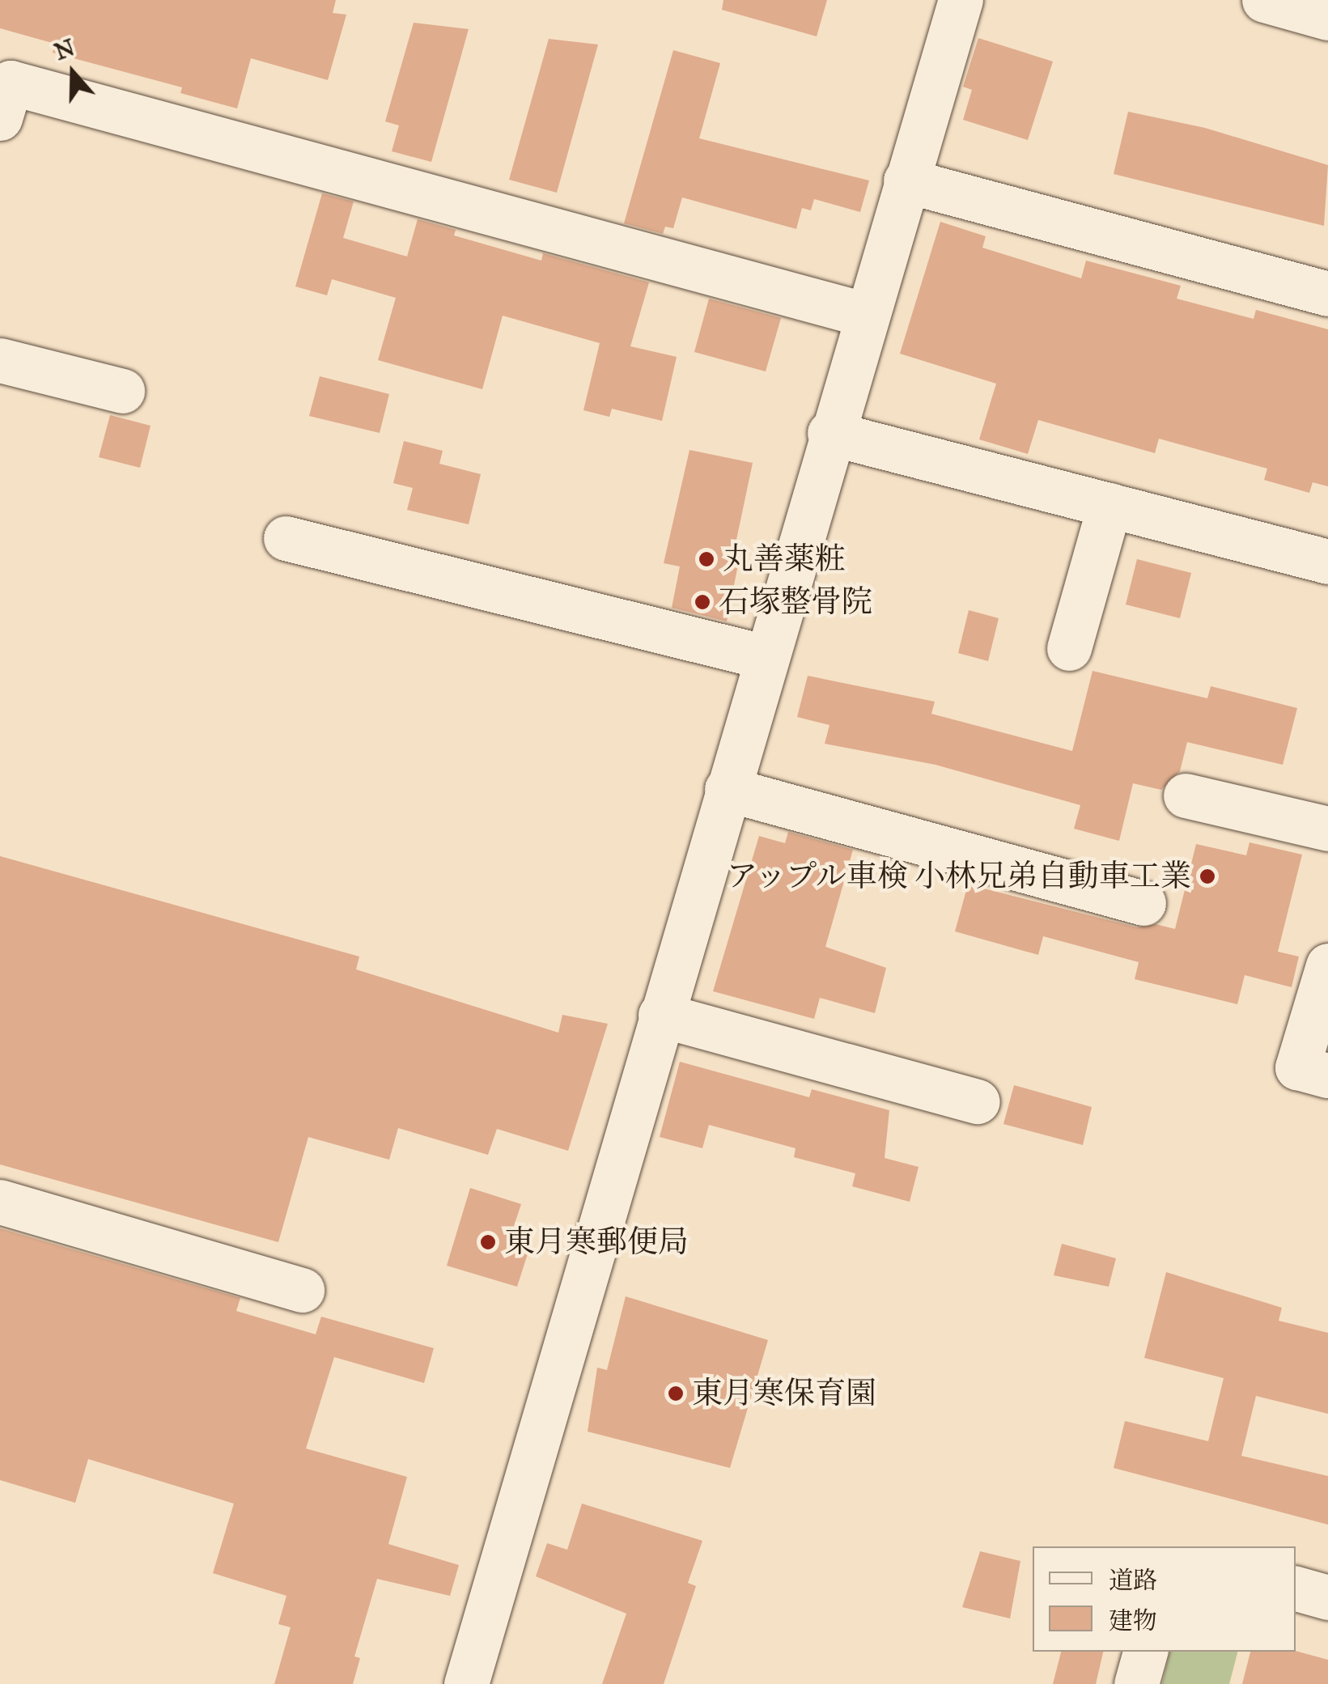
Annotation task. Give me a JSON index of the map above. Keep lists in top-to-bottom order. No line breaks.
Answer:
{"places":["丸善薬粧","石塚整骨院","アップル車検 小林兄弟自動車工業","東月寒郵便局","東月寒保育園"],"legend":["道路","建物"],"north":"top"}
